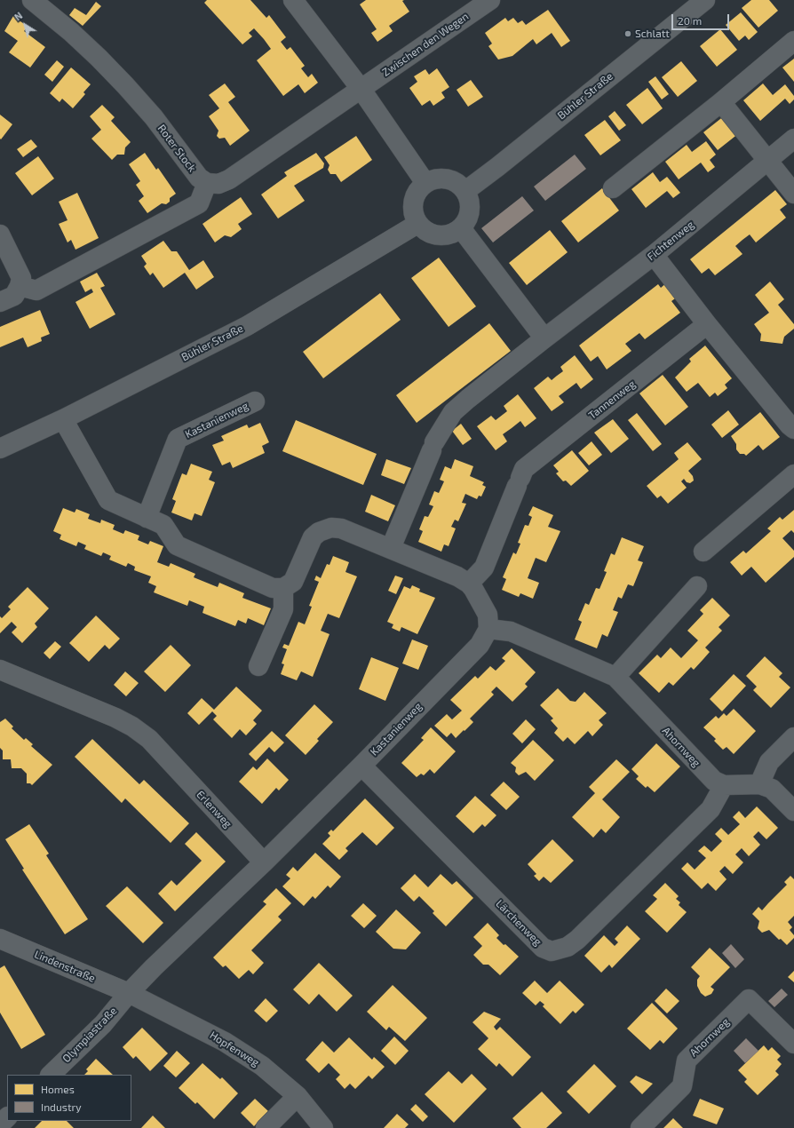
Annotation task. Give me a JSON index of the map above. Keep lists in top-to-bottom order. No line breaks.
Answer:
{"streets":{"street":["Zwischen den Wegen","Bühler Straße","Roter Stock","Fichtenweg","Tannenweg","Kastanienweg","Ahornweg","Erlenweg","Lärchenweg","Lindenstraße","Olympiastraße","Hopfenweg"]},"crossings":[["Kastanienweg","Ahornweg"],["Kastanienweg","Erlenweg"],["Kastanienweg","Lärchenweg"],["Ahornweg","Lärchenweg"],["Lindenstraße","Olympiastraße"],["Lindenstraße","Hopfenweg"],["Olympiastraße","Hopfenweg"]],"places":["Schlatt"],"legend":["Homes","Industry"],"scale_bar":"20 m","north":"top left"}
